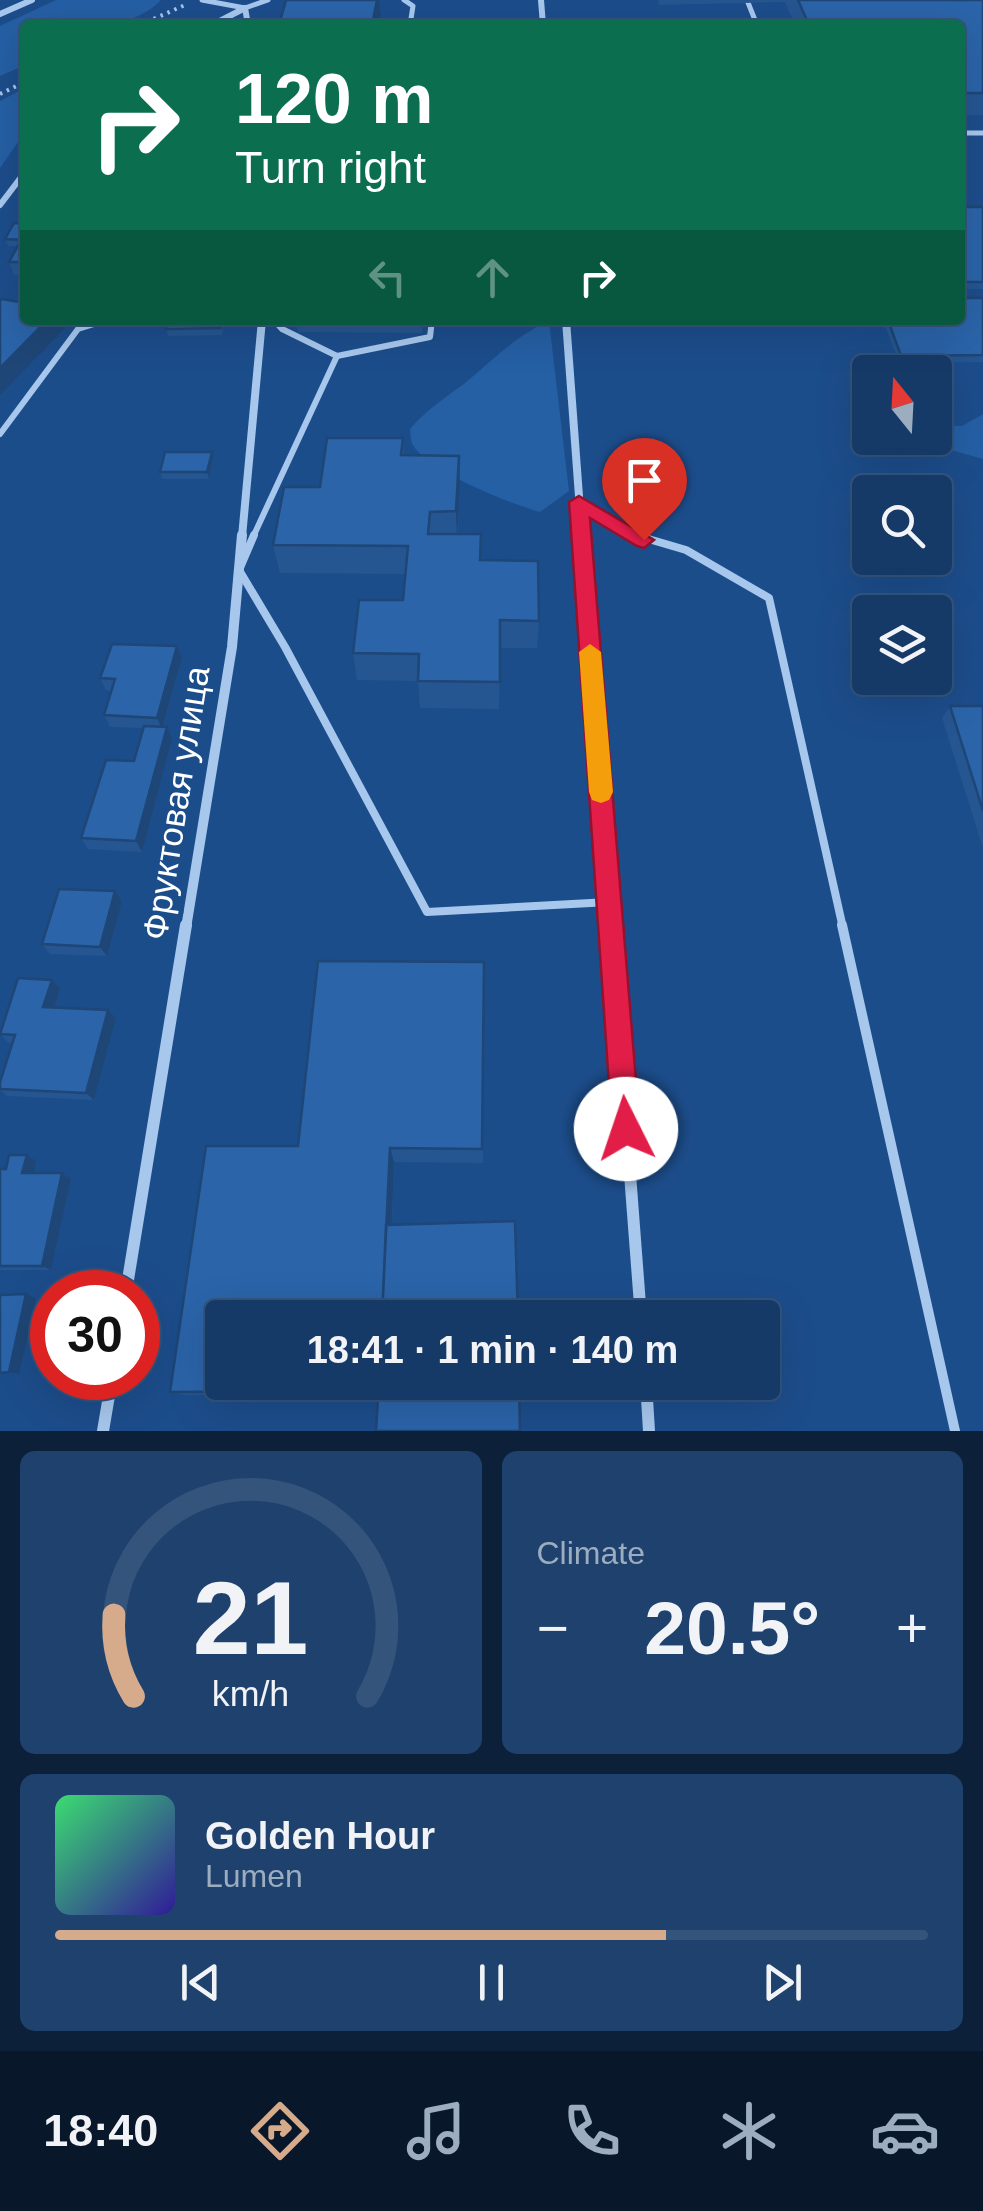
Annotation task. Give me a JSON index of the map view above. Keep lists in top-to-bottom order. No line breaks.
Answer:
{"streets":{"street":["Фруктовая улица"]},"north":"top","page":{"turn":["120 m","Turn right"],"limit":"30","trip":"18:41 · 1 min · 140 m","tile":"Climate","heat":["−","20.5°","+"],"song":["Golden Hour","Lumen"],"tabs":"18:40","gauge":["21","km/h"]}}
